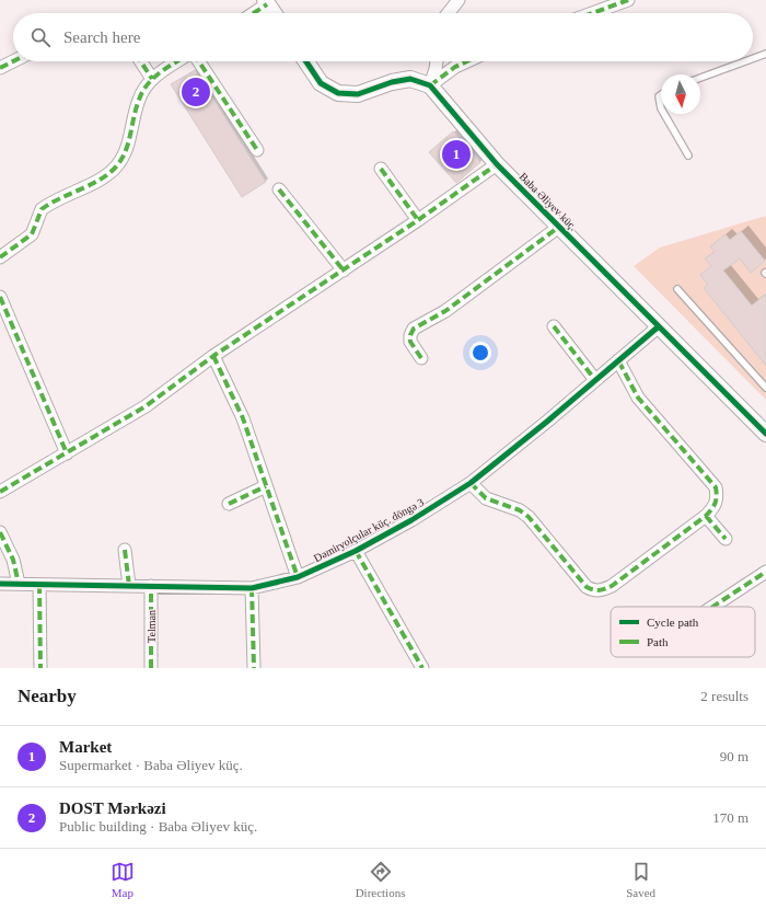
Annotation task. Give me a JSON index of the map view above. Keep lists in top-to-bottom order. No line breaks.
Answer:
{"streets":{"street":["Baba Əliyev küç.","Dəmiryolçular küç. döngə 3","Telman"]},"crossings":[["Baba Əliyev küç.","Dəmiryolçular küç. döngə 3"],["Dəmiryolçular küç. döngə 3","Telman"]],"legend":["Cycle path","Path"],"north":"bottom","page":{"search":"Search here","pins":["2","1"],"heading":["Nearby","2 results"],"list":[{"mark":"1","name":"Market","note":"Supermarket · Baba Əliyev küç.","value":"90 m"},{"mark":"2","name":"DOST Mərkəzi","note":"Public building · Baba Əliyev küç.","value":"170 m"}],"nav":["Map","Directions","Saved"]}}
